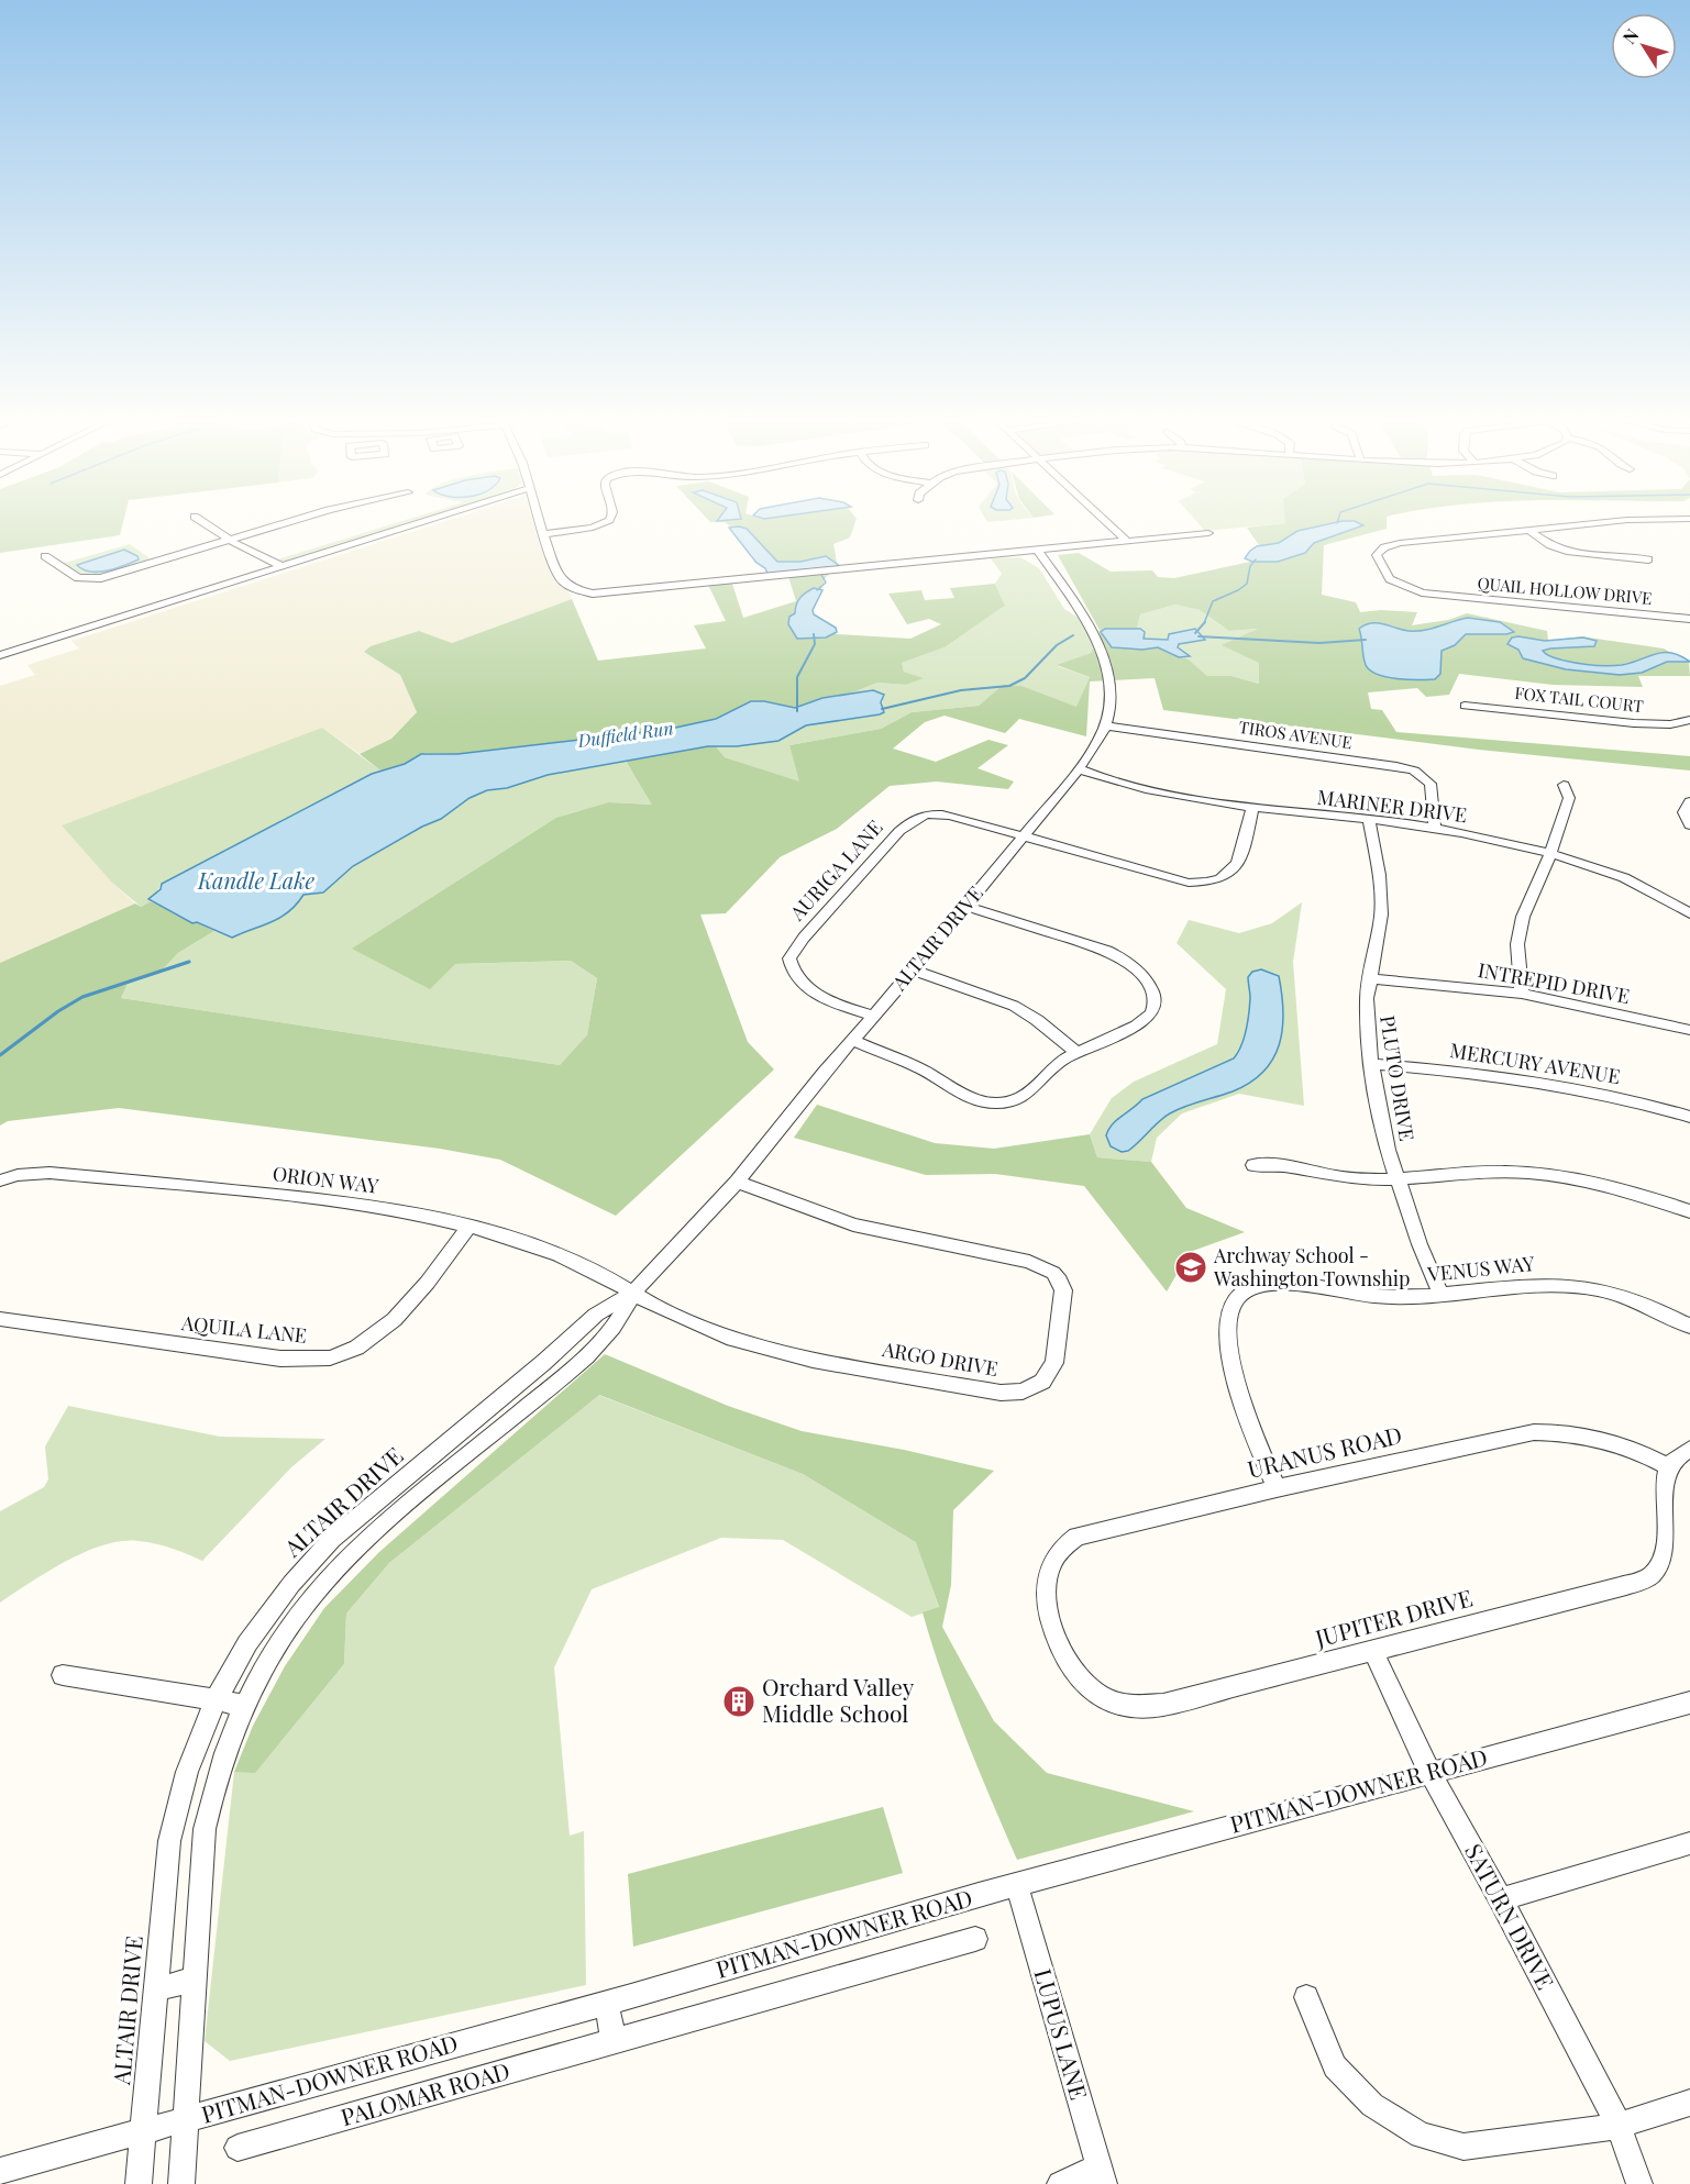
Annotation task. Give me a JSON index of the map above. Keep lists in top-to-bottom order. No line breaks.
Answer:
{"streets":{"street":["QUAIL HOLLOW DRIVE","FOX TAIL COURT","TIROS AVENUE","MARINER DRIVE","AURIGA LANE","ALTAIR DRIVE","INTREPID DRIVE","MERCURY AVENUE","PLUTO DRIVE","ORION WAY","VENUS WAY","AQUILA LANE","ARGO DRIVE","URANUS ROAD","JUPITER DRIVE","PITMAN-DOWNER ROAD","SATURN DRIVE","LUPUS LANE","PALOMAR ROAD"]},"crossings":[["TIROS AVENUE","MARINER DRIVE"],["TIROS AVENUE","ALTAIR DRIVE"],["MARINER DRIVE","ALTAIR DRIVE"],["MARINER DRIVE","PLUTO DRIVE"],["AURIGA LANE","ALTAIR DRIVE"],["ALTAIR DRIVE","ORION WAY"],["ALTAIR DRIVE","ARGO DRIVE"],["ALTAIR DRIVE","PITMAN-DOWNER ROAD"],["INTREPID DRIVE","PLUTO DRIVE"],["MERCURY AVENUE","PLUTO DRIVE"],["PLUTO DRIVE","VENUS WAY"],["ORION WAY","AQUILA LANE"],["ORION WAY","ARGO DRIVE"],["VENUS WAY","URANUS ROAD"],["URANUS ROAD","JUPITER DRIVE"],["JUPITER DRIVE","SATURN DRIVE"],["PITMAN-DOWNER ROAD","SATURN DRIVE"],["PITMAN-DOWNER ROAD","LUPUS LANE"]],"water":["Duffield Run","Kandle Lake"],"places":{"school or university":["Archway School - Washington Township"],"building":["Orchard Valley Middle School"]},"north":"top left"}
